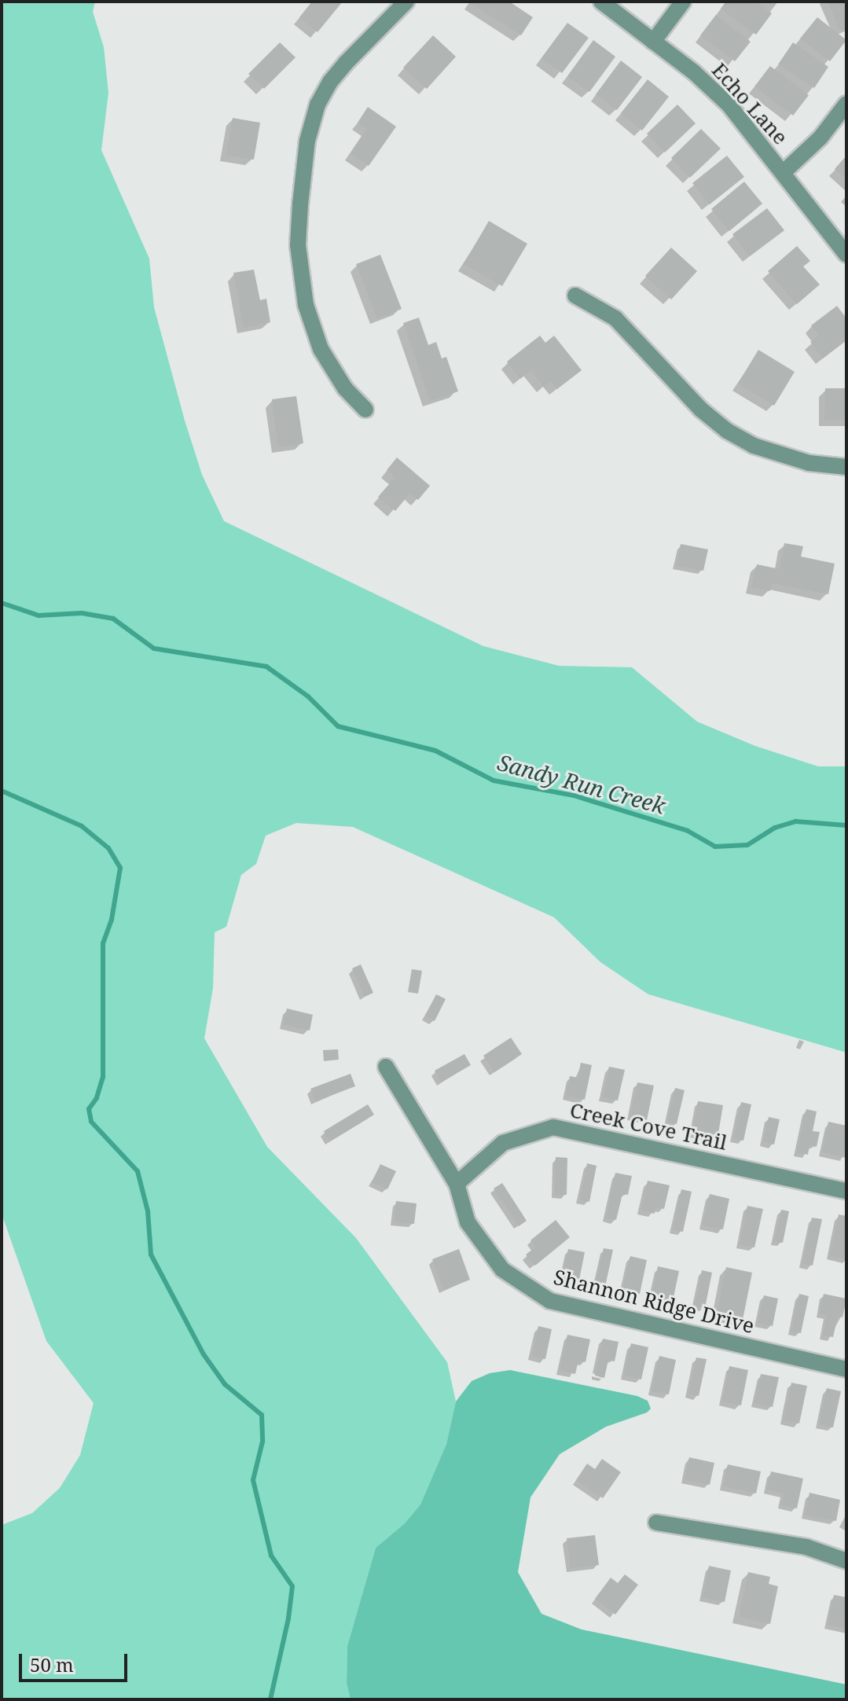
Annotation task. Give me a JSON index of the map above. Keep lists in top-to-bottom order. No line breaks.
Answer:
{"streets":{"street":["Echo Lane","Creek Cove Trail","Shannon Ridge Drive"]},"crossings":[["Creek Cove Trail","Shannon Ridge Drive"]],"water":["Sandy Run Creek"],"scale_bar":"50 m"}
